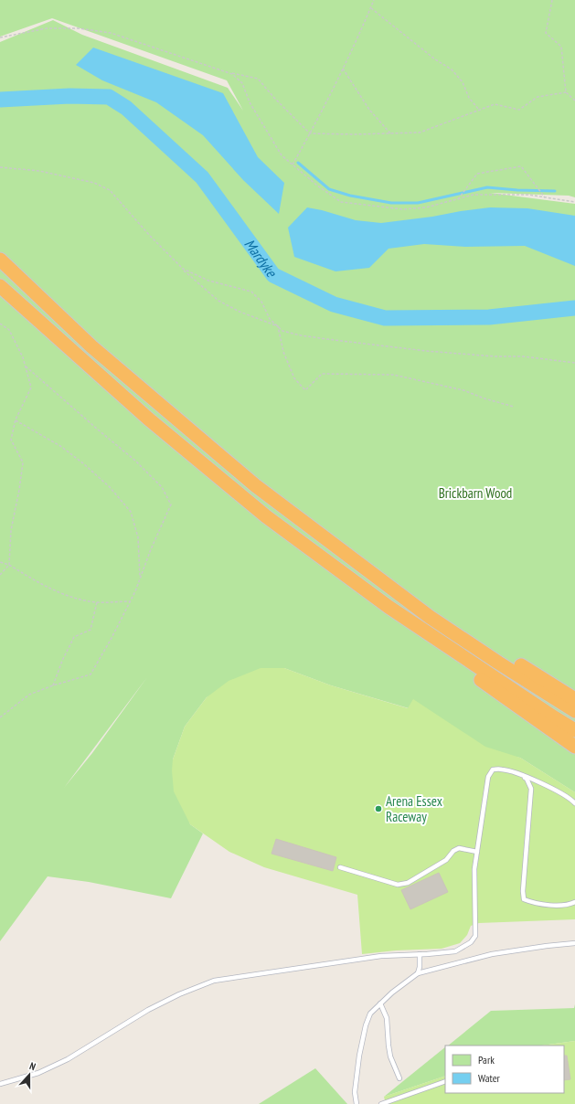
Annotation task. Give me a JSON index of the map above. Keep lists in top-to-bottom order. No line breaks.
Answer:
{"water":["Mardyke"],"parks":["Brickbarn Wood"],"places":["Arena Essex Raceway"],"legend":["Park","Water"],"north":"top"}
